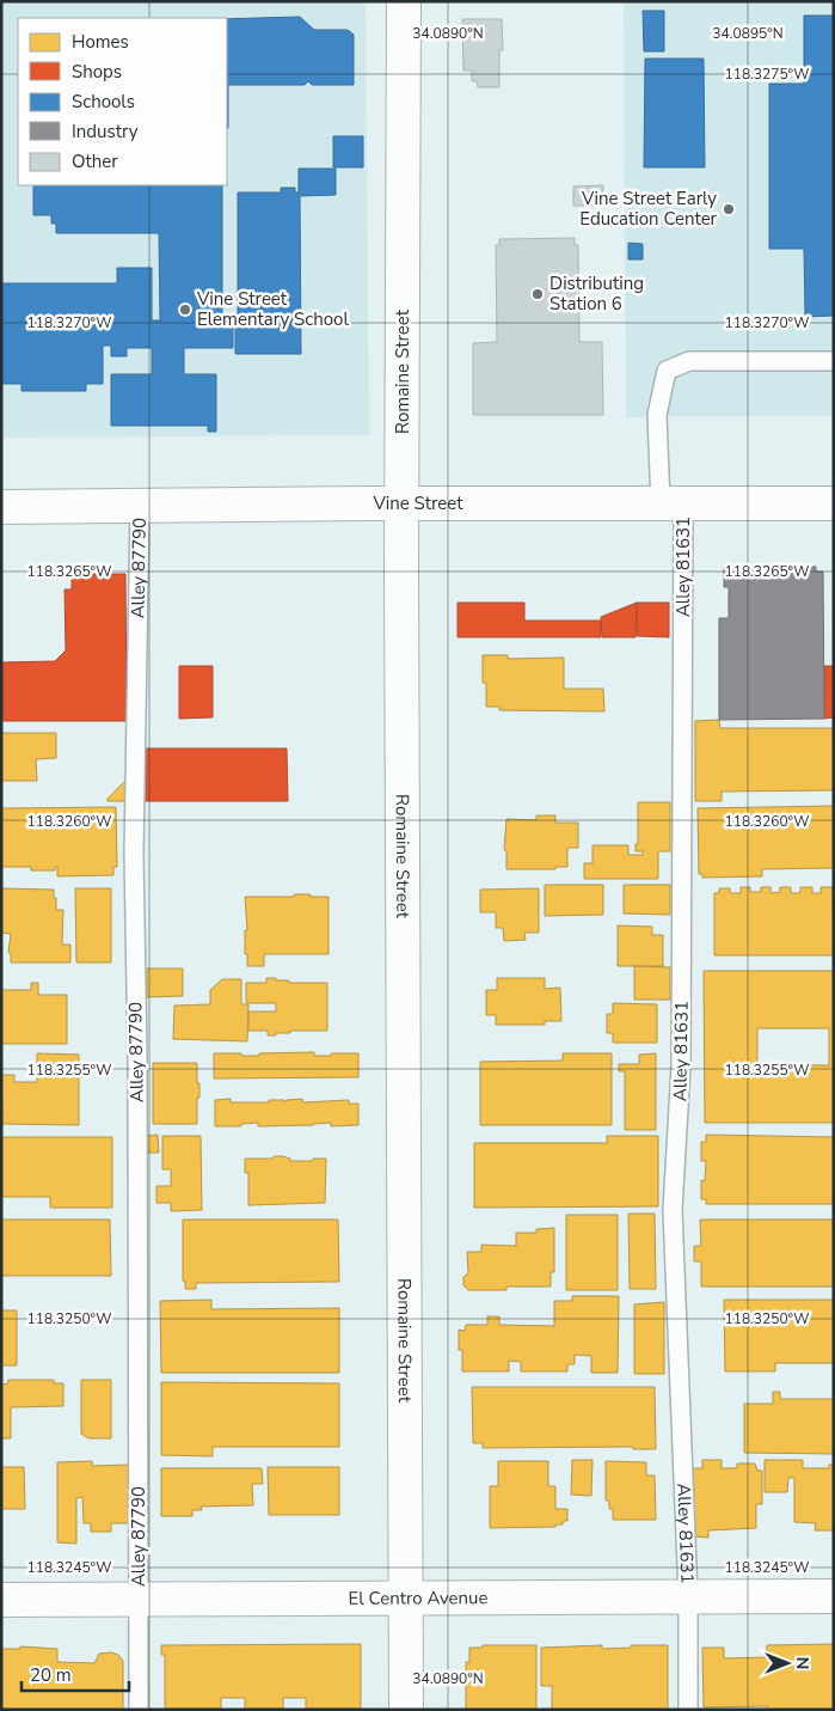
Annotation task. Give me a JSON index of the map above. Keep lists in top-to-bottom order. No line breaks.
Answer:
{"streets":{"street":["Romaine Street","Vine Street","El Centro Avenue"],"lane":["Alley 81631","Alley 87790"]},"crossings":[["Romaine Street","Vine Street"],["Romaine Street","El Centro Avenue"],["Vine Street","Alley 81631"],["Vine Street","Alley 87790"],["Alley 81631","El Centro Avenue"],["Alley 87790","El Centro Avenue"]],"places":["Vine Street Early Education Center","Distributing Station 6","Vine Street Elementary School"],"legend":["Homes","Shops","Schools","Industry","Other"],"scale_bar":"20 m","north":"right","coordinates":["34.0890°N","34.0895°N","118.3275°W","118.3270°W","118.3265°W","118.3260°W","118.3255°W","118.3250°W","118.3245°W"]}
